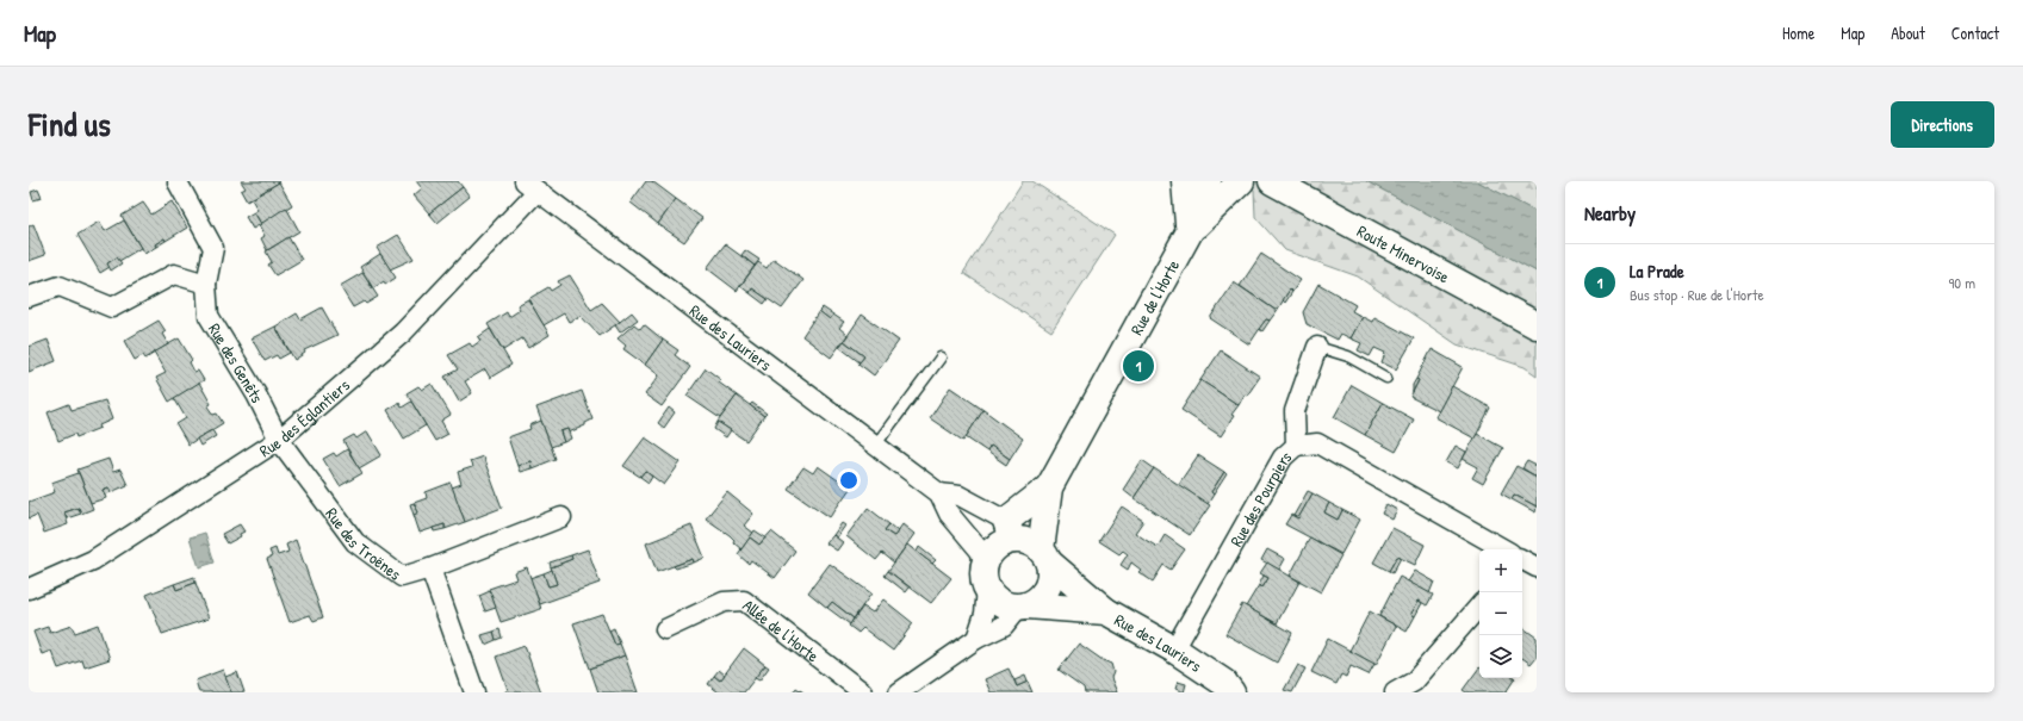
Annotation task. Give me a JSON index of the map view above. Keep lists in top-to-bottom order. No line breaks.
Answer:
{"streets":{"street":["Route Minervoise","Rue de l'Horte","Rue des Lauriers","Rue des Genêts","Rue des Églantiers","Rue des Pourpiers","Rue des Troënes","Allée de l'Horte"]},"crossings":[["Rue de l'Horte","Rue des Lauriers"],["Rue des Lauriers","Rue des Églantiers"],["Rue des Lauriers","Rue des Pourpiers"],["Rue des Genêts","Rue des Églantiers"],["Rue des Genêts","Rue des Troënes"],["Rue des Églantiers","Rue des Troënes"]],"page":{"header":"Map","nav":["Home","Map","About","Contact"],"title":"Find us","buttons":"Directions","heading":"Nearby","list":[{"mark":"1","name":"La Prade","note":"Bus stop · Rue de l'Horte","value":"90 m"}],"pins":"1","map_buttons":["+","−"]}}
